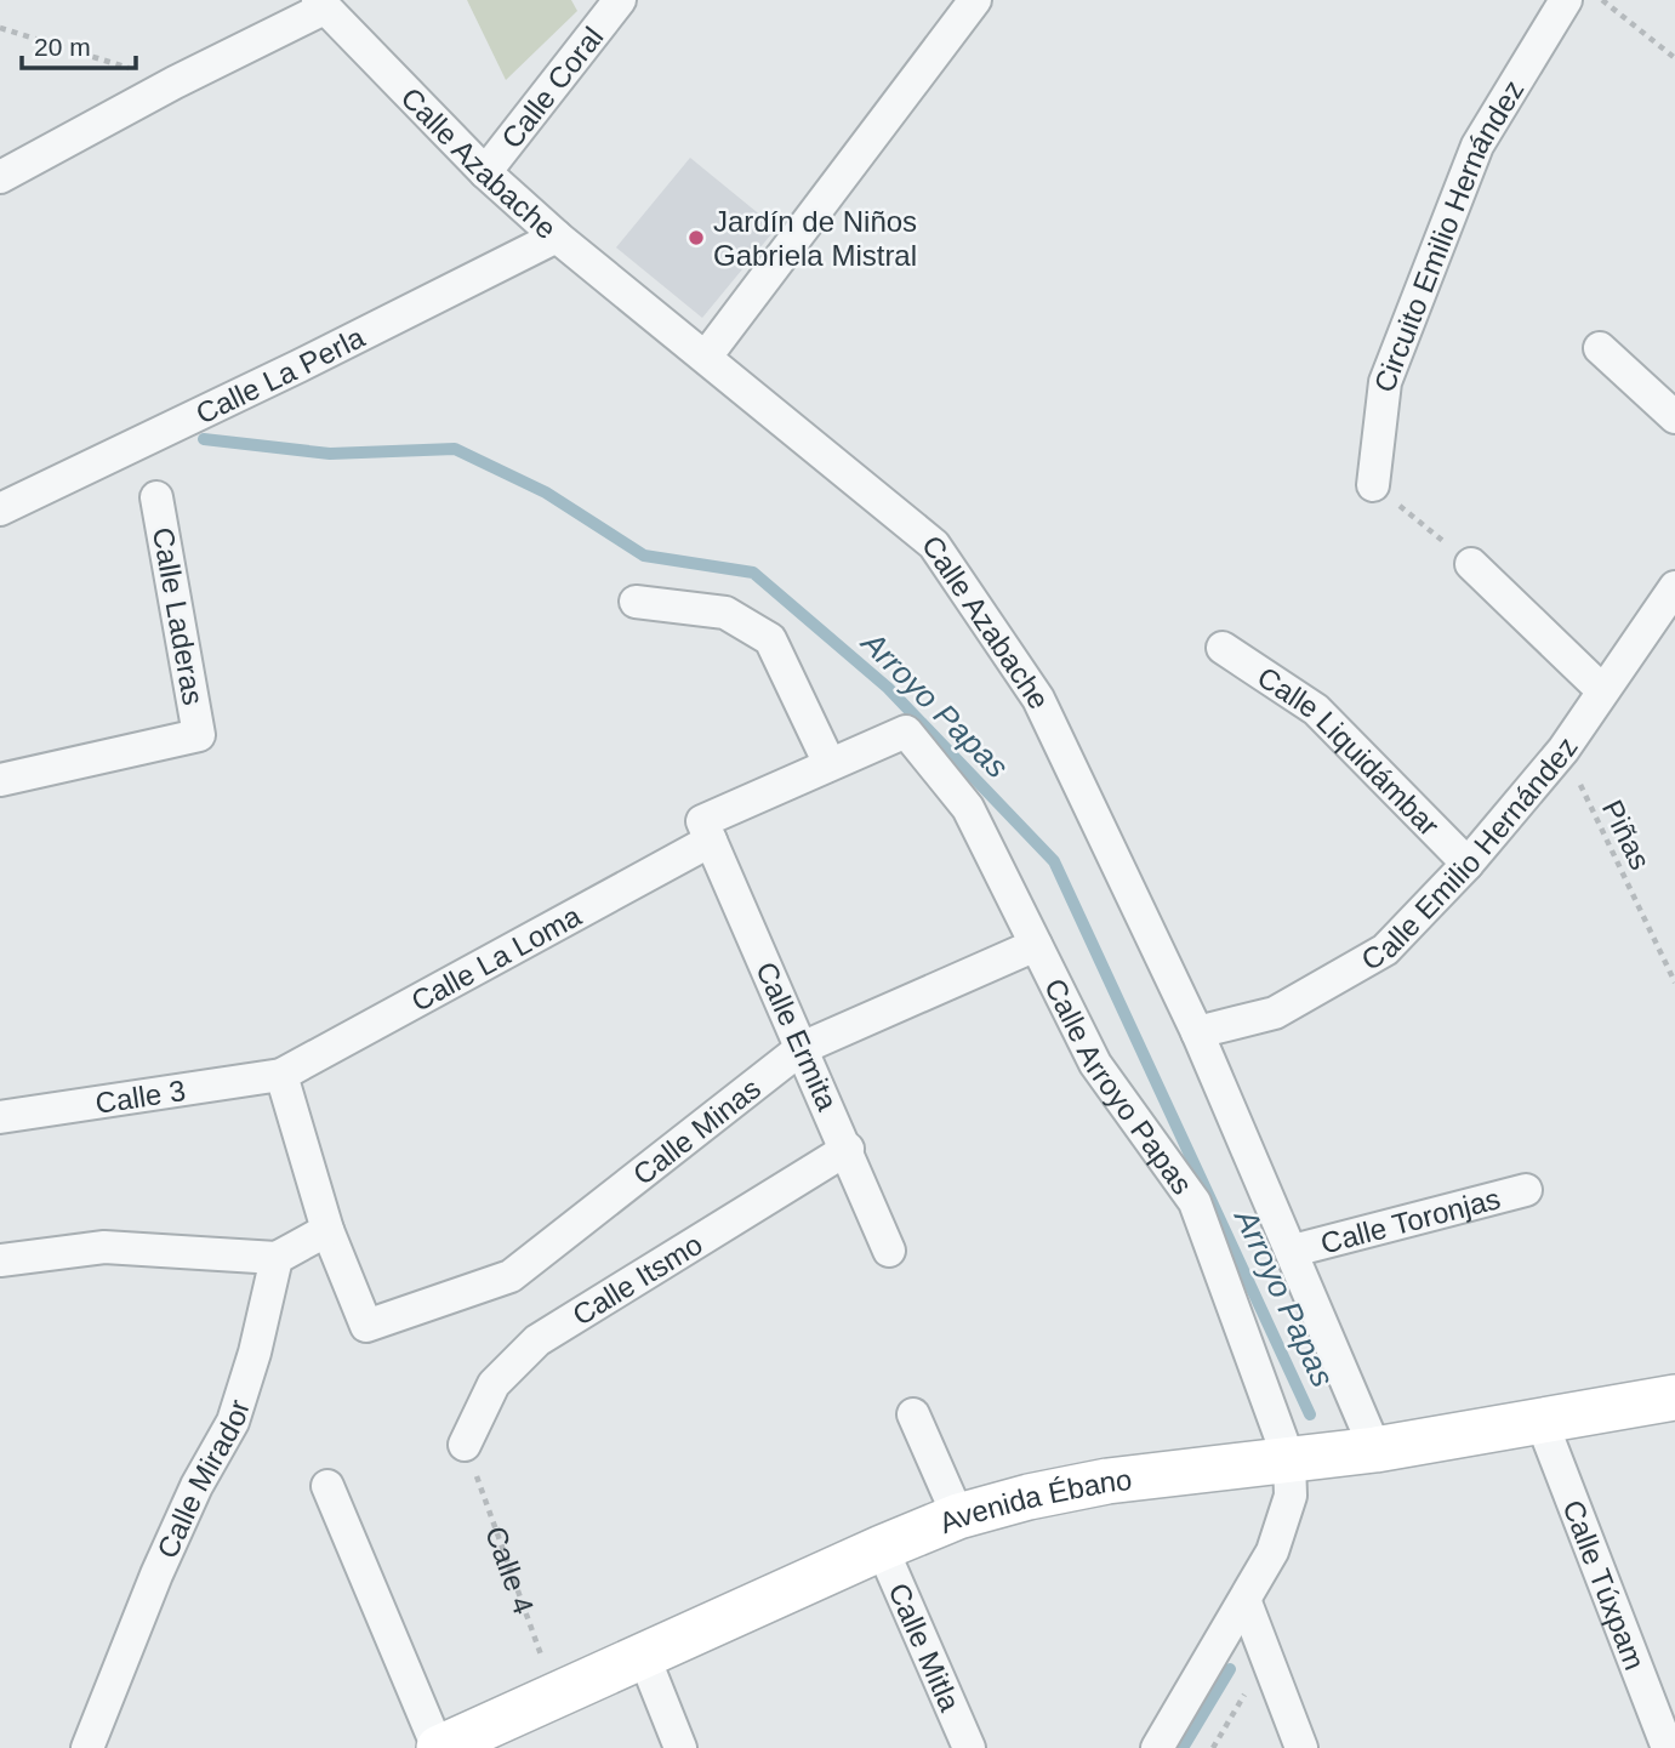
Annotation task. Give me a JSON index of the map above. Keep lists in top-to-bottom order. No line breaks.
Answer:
{"streets":{"main road":["Avenida Ébano"],"street":["Calle Coral","Calle Azabache","Circuito Emilio Hernández","Calle La Perla","Calle Laderas","Calle Liquidámbar","Calle Emilio Hernández","Calle La Loma","Calle Ermita","Calle Arroyo Papas","Calle 3","Calle Minas","Calle Toronjas","Calle Itsmo","Calle Mirador","Calle Túxpam","Calle Mitla"],"path":["Piñas","Calle 4"]},"crossings":[["Calle Coral","Calle Azabache"],["Calle Azabache","Calle La Perla"],["Calle Azabache","Calle Emilio Hernández"],["Calle Azabache","Calle Toronjas"],["Calle Azabache","Avenida Ébano"],["Calle Liquidámbar","Calle Emilio Hernández"],["Piñas","Calle Emilio Hernández"],["Calle La Loma","Calle Ermita"],["Calle La Loma","Calle Arroyo Papas"],["Calle La Loma","Calle 3"],["Calle Ermita","Calle Minas"],["Calle Ermita","Calle Itsmo"],["Calle Arroyo Papas","Calle Minas"],["Calle Arroyo Papas","Avenida Ébano"],["Calle Itsmo","Calle 4"],["Avenida Ébano","Calle 4"],["Avenida Ébano","Calle Túxpam"],["Avenida Ébano","Calle Mitla"]],"water":["Arroyo Papas"],"places":["Jardín de Niños Gabriela Mistral"],"scale_bar":"20 m"}
